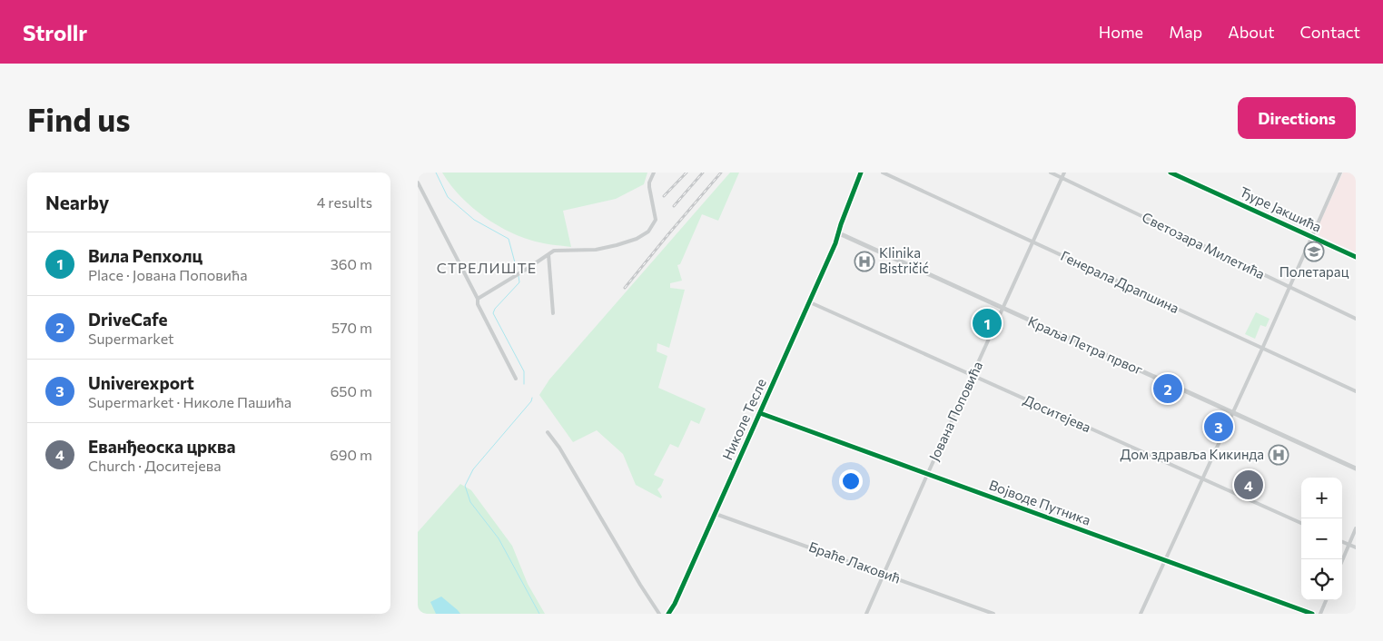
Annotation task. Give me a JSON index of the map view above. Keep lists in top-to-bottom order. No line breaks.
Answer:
{"streets":{"main road":["Ђуре Јакшића","Николе Тесле"],"street":["Светозара Милетића","Генерала Драпшина","Краља Петра првог","Јована Поповића","Доситејева","Војводе Путника","Браће Лаковић"]},"crossings":[["Светозара Милетића","Јована Поповића"],["Генерала Драпшина","Јована Поповића"],["Краља Петра првог","Јована Поповића"],["Краља Петра првог","Николе Тесле"],["Јована Поповића","Доситејева"],["Јована Поповића","Војводе Путника"],["Јована Поповића","Браће Лаковић"],["Доситејева","Николе Тесле"],["Николе Тесле","Војводе Путника"],["Николе Тесле","Браће Лаковић"]],"districts":["СТРЕЛИШТЕ"],"places":{"school or university":["Полетарац"],"hospital":["Klinika Bistričić","Дом здравља Кикинда"]},"page":{"header":"Strollr","nav":["Home","Map","About","Contact"],"buttons":"Directions","title":"Find us","heading":["Nearby","4 results"],"list":[{"mark":"1","name":"Вила Репхолц","note":"Place · Јована Поповића","value":"360 m"},{"mark":"2","name":"DriveCafe","note":"Supermarket","value":"570 m"},{"mark":"3","name":"Univerexport","note":"Supermarket · Николе Пашића","value":"650 m"},{"mark":"4","name":"Еванђеоска црква","note":"Church · Доситејева","value":"690 m"}],"pins":["1","2","3","4"],"map_buttons":["+","−"]}}
